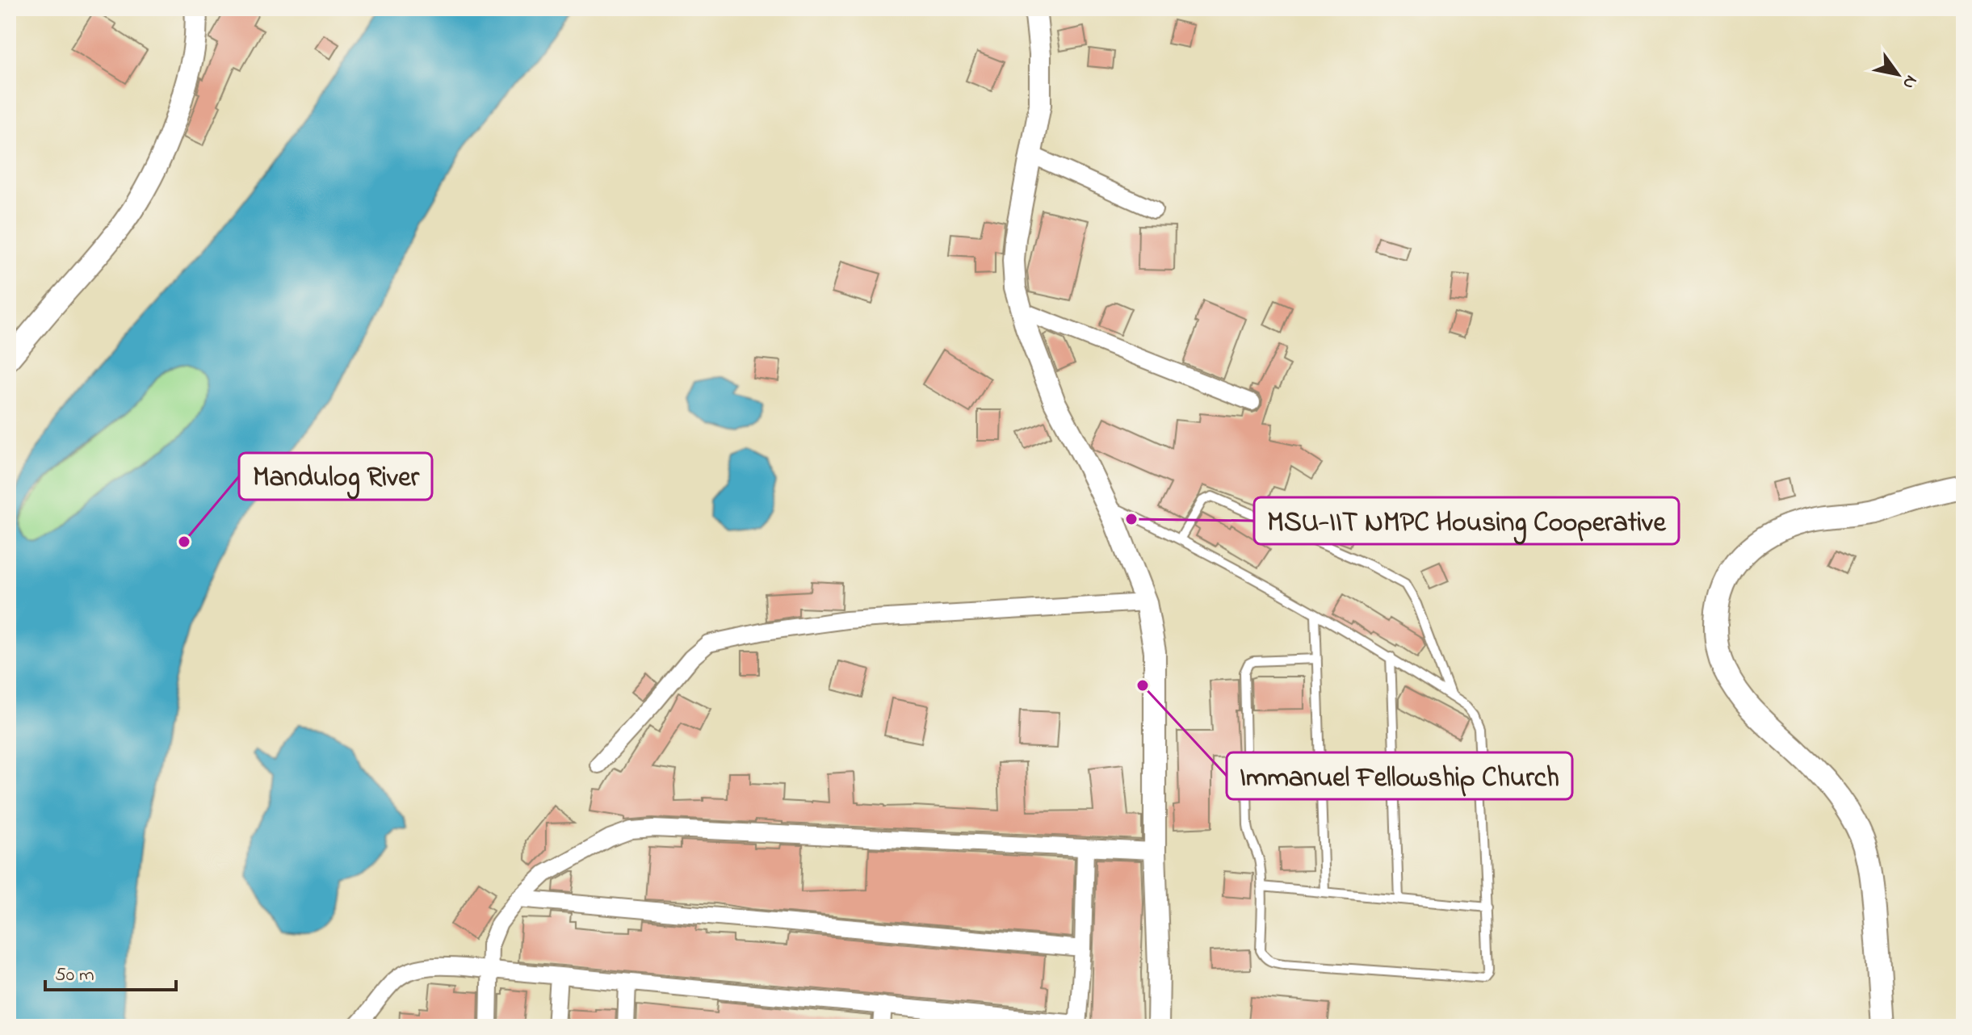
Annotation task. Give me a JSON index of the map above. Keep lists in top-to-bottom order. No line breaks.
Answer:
{"places":["MSU-IIT NMPC Housing Cooperative","Mandulog River","Immanuel Fellowship Church"],"scale_bar":"50 m","north":"bottom right"}
